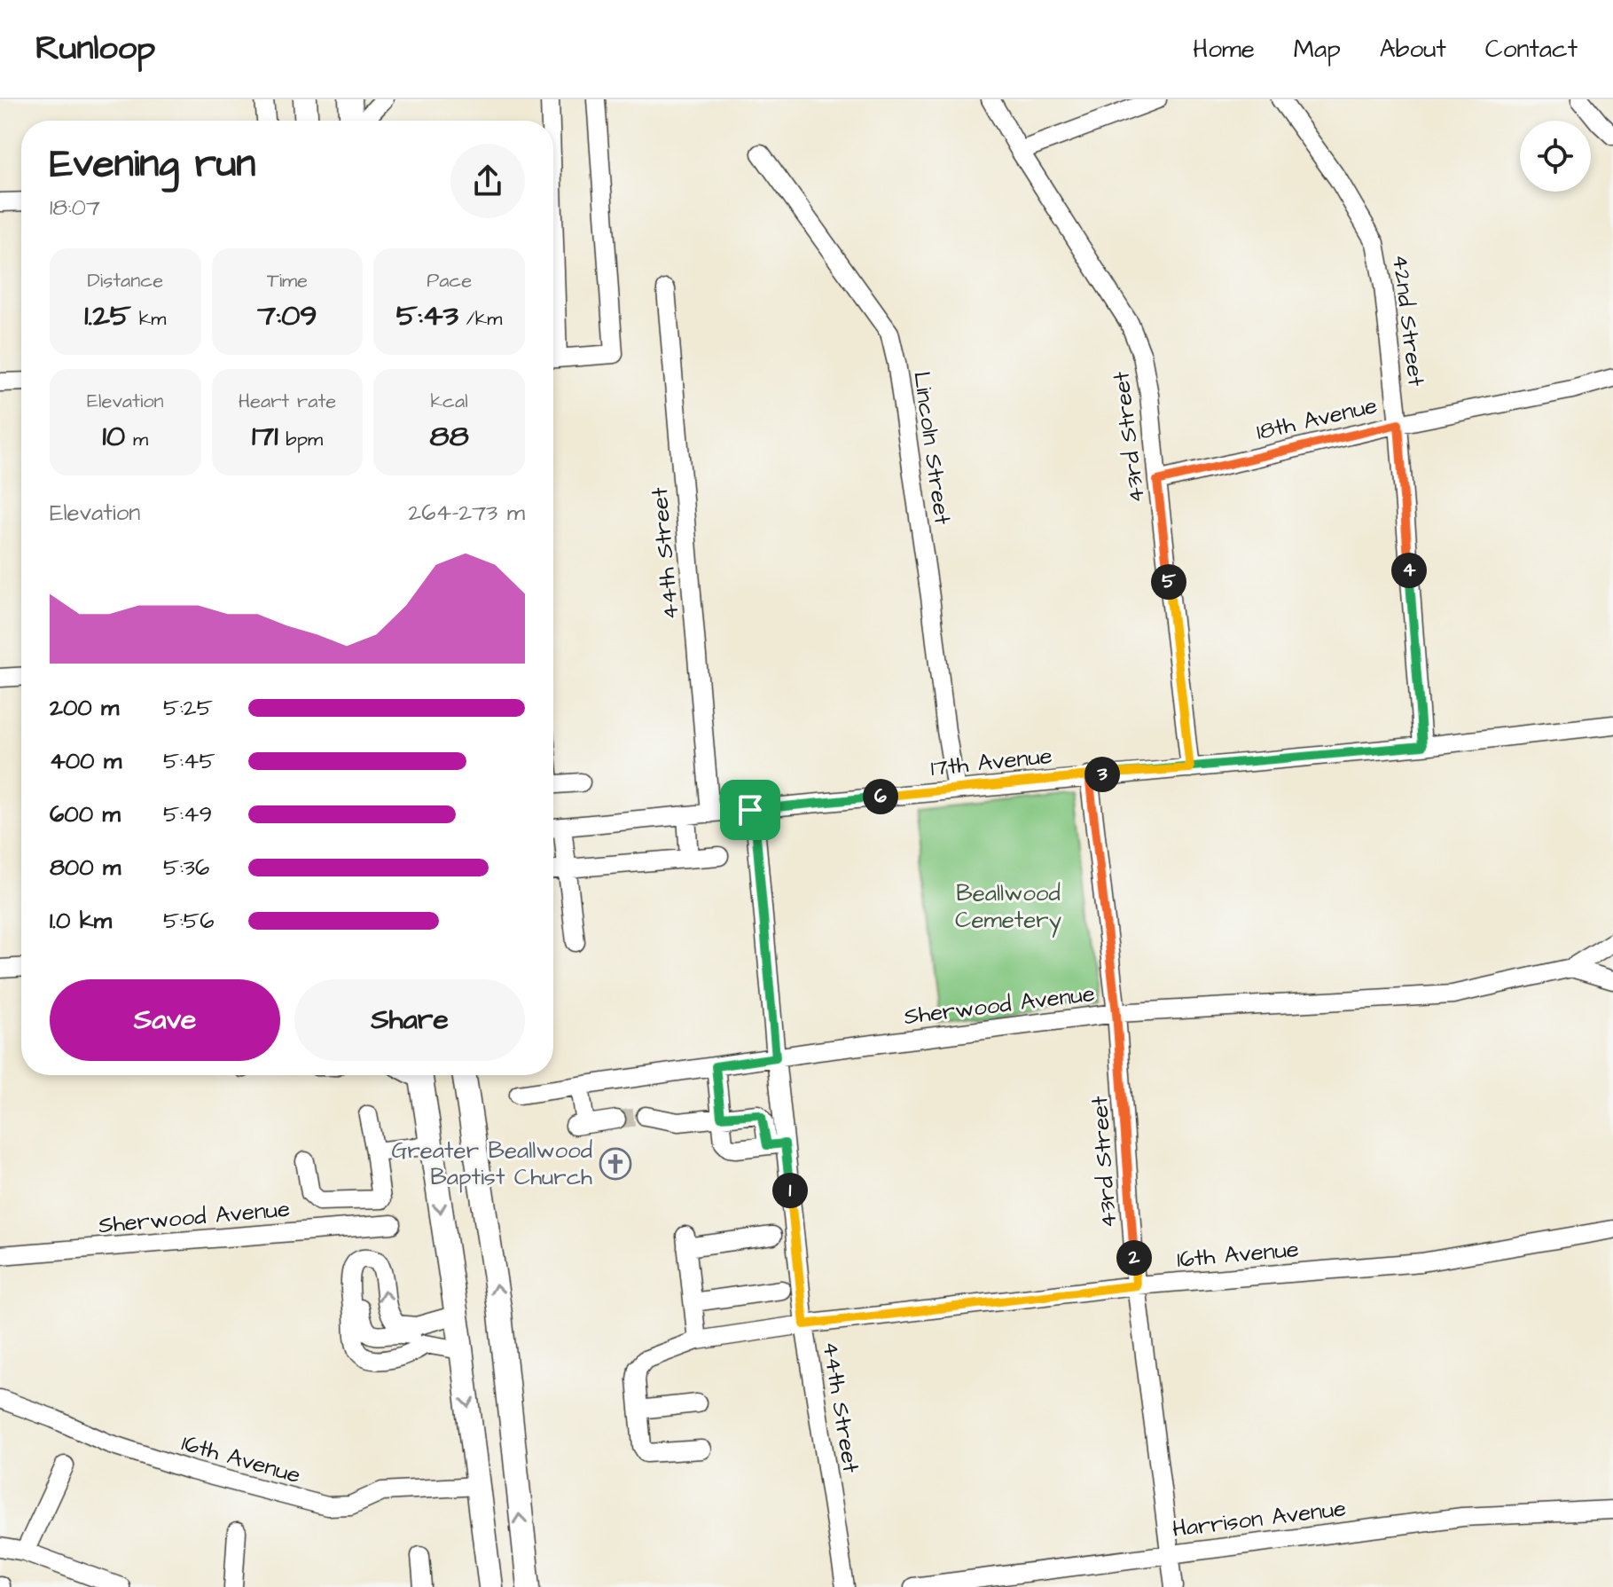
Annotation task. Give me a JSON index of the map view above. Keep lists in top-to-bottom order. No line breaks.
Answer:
{"streets":{"street":["42nd Street","18th Avenue","43rd Street","Lincoln Street","44th Street","17th Avenue","Sherwood Avenue","16th Avenue","Harrison Avenue"]},"crossings":[["42nd Street","18th Avenue"],["42nd Street","17th Avenue"],["18th Avenue","43rd Street"],["43rd Street","17th Avenue"],["43rd Street","Sherwood Avenue"],["43rd Street","16th Avenue"],["43rd Street","Harrison Avenue"],["Lincoln Street","17th Avenue"],["44th Street","17th Avenue"],["44th Street","Sherwood Avenue"],["44th Street","16th Avenue"]],"parks":["Beallwood Cemetery"],"places":{"church":["Greater Beallwood Baptist Church"]},"page":{"header":"Runloop","nav":["Home","Map","About","Contact"],"heading":["Evening run","18:07"],"stats":[["Distance","1.25 km"],["Time","7:09"],["Pace","5:43 /km"],["Elevation","10 m"],["Heart rate","171 bpm"],["kcal","88"]],"chart":["Elevation","264–273 m"],"pins":["4","5","3","6","1","2"],"list":[{"name":"200 m","note":"5:25"},{"name":"400 m","note":"5:45"},{"name":"600 m","note":"5:49"},{"name":"800 m","note":"5:36"},{"name":"1.0 km","note":"5:56"}],"buttons":["Save","Share"]}}
